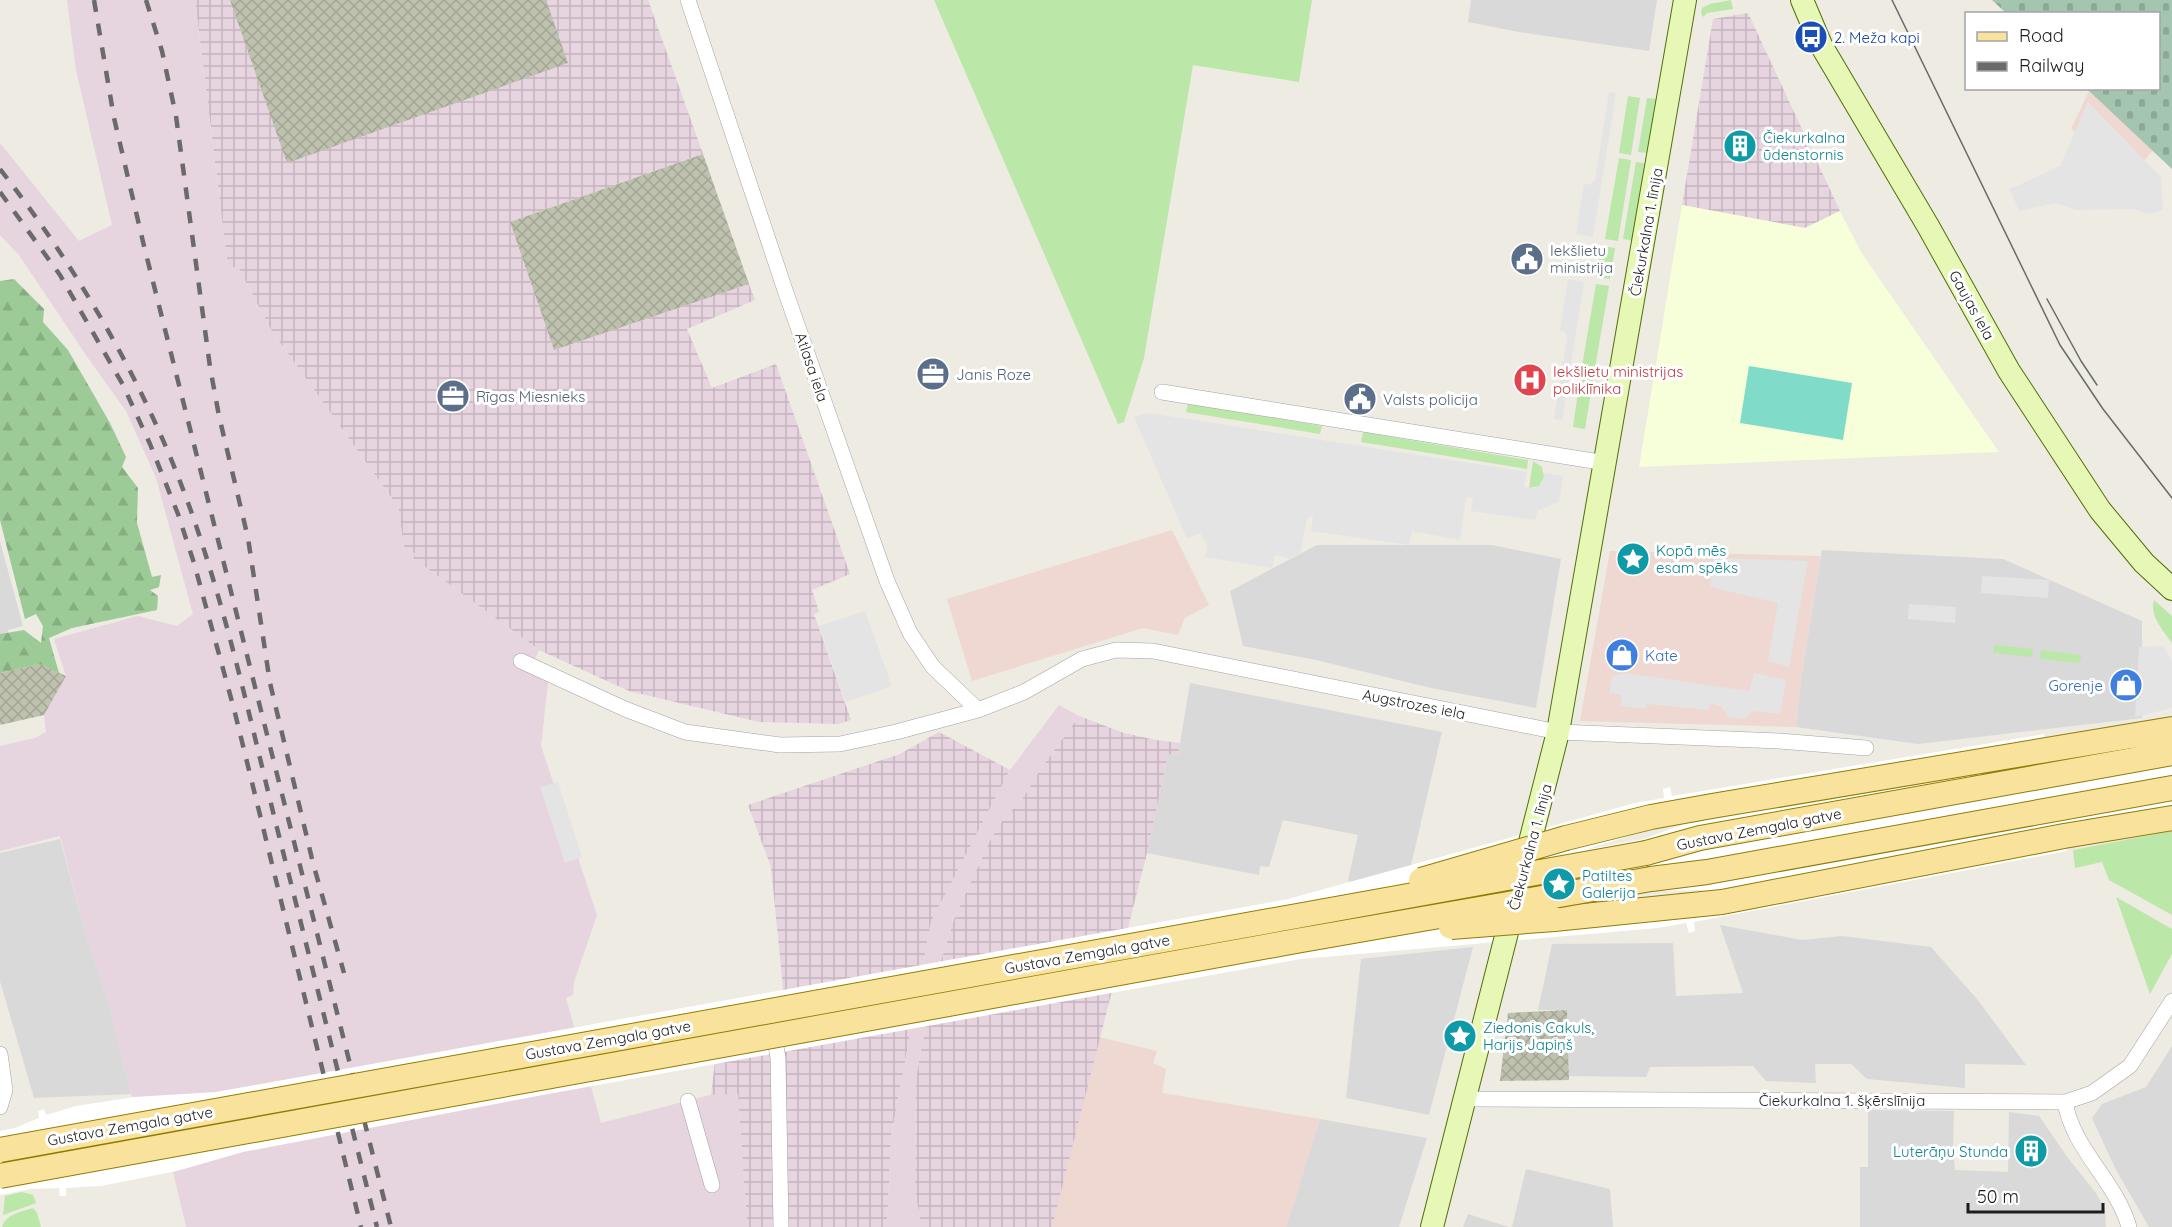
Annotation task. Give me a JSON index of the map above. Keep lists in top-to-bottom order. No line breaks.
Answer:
{"streets":{"main road":["Gustava Zemgala gatve"],"street":["Čiekurkalna 1. līnija","Gaujas iela","Atlasa iela","Augstrozes iela","Čiekurkalna 1. šķērslīnija"]},"crossings":[["Čiekurkalna 1. līnija","Augstrozes iela"],["Čiekurkalna 1. līnija","Čiekurkalna 1. šķērslīnija"],["Atlasa iela","Augstrozes iela"]],"places":{"bus stop":["2. Meža kapi"],"building":["Čiekurkalna ūdenstornis","Luterāņu Stunda"],"public building":["Iekšlietu ministrija","Valsts policija"],"office":["Janis Roze","Rīgas Miesnieks"],"hospital":["Iekšlietu ministrijas poliklīnika"],"place":["Kopā mēs esam spēks","Patiltes Galerija","Ziedonis Cakuls, Harijs Japiņš"],"shop":["Kate","Gorenje"]},"legend":["Road","Railway"],"scale_bar":"50 m"}
